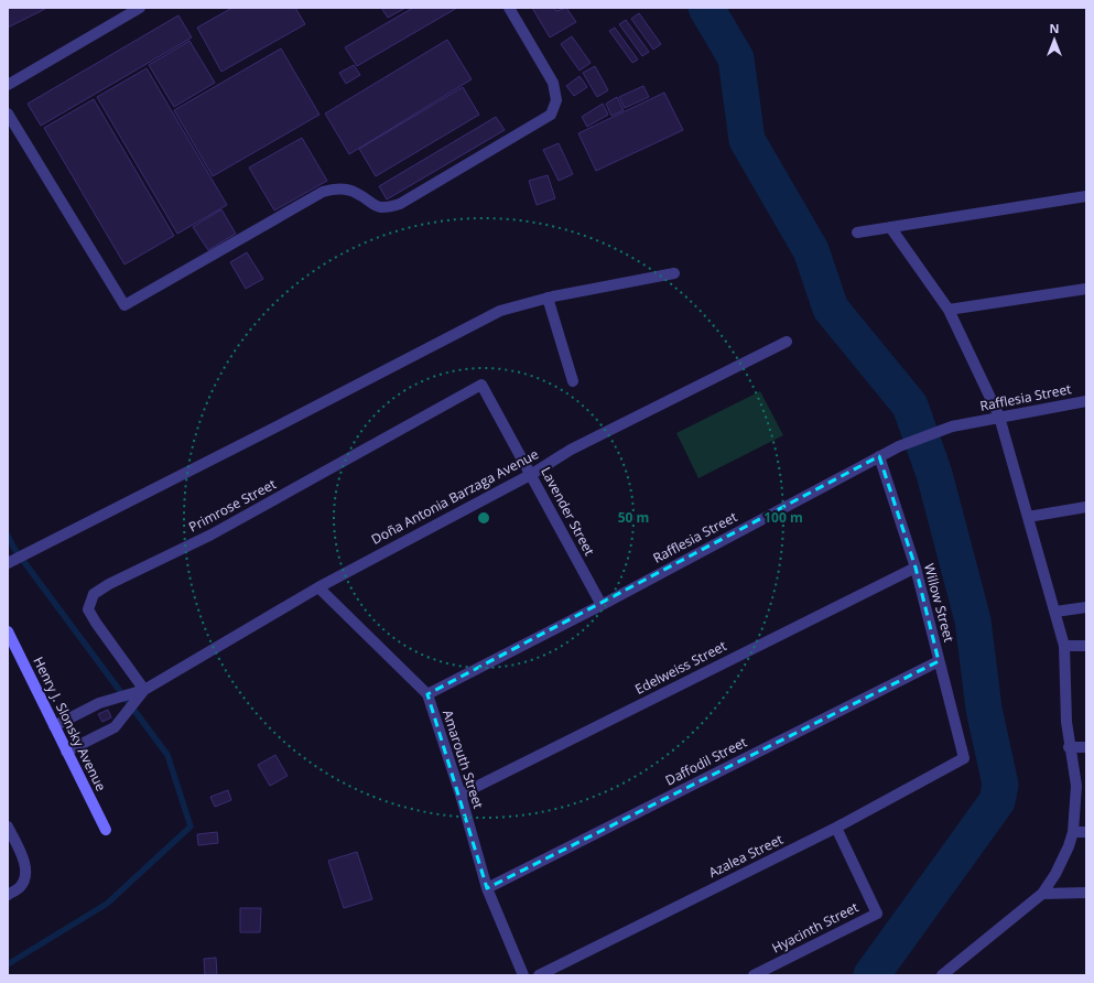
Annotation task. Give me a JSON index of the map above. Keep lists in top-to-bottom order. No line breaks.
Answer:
{"streets":{"street":["Rafflesia Street","Doña Antonia Barzaga Avenue","Primrose Street","Lavender Street","Willow Street","Edelweiss Street","Henry J. Slonsky Avenue","Amarouth Street","Daffodil Street","Azalea Street","Hyacinth Street"]},"crossings":[["Rafflesia Street","Lavender Street"],["Rafflesia Street","Willow Street"],["Rafflesia Street","Amarouth Street"],["Doña Antonia Barzaga Avenue","Primrose Street"],["Doña Antonia Barzaga Avenue","Lavender Street"],["Doña Antonia Barzaga Avenue","Henry J. Slonsky Avenue"],["Doña Antonia Barzaga Avenue","Amarouth Street"],["Primrose Street","Lavender Street"],["Willow Street","Edelweiss Street"],["Willow Street","Daffodil Street"],["Willow Street","Azalea Street"],["Edelweiss Street","Amarouth Street"],["Amarouth Street","Daffodil Street"],["Azalea Street","Hyacinth Street"]],"north":"top","rings":["50 m","100 m"]}
